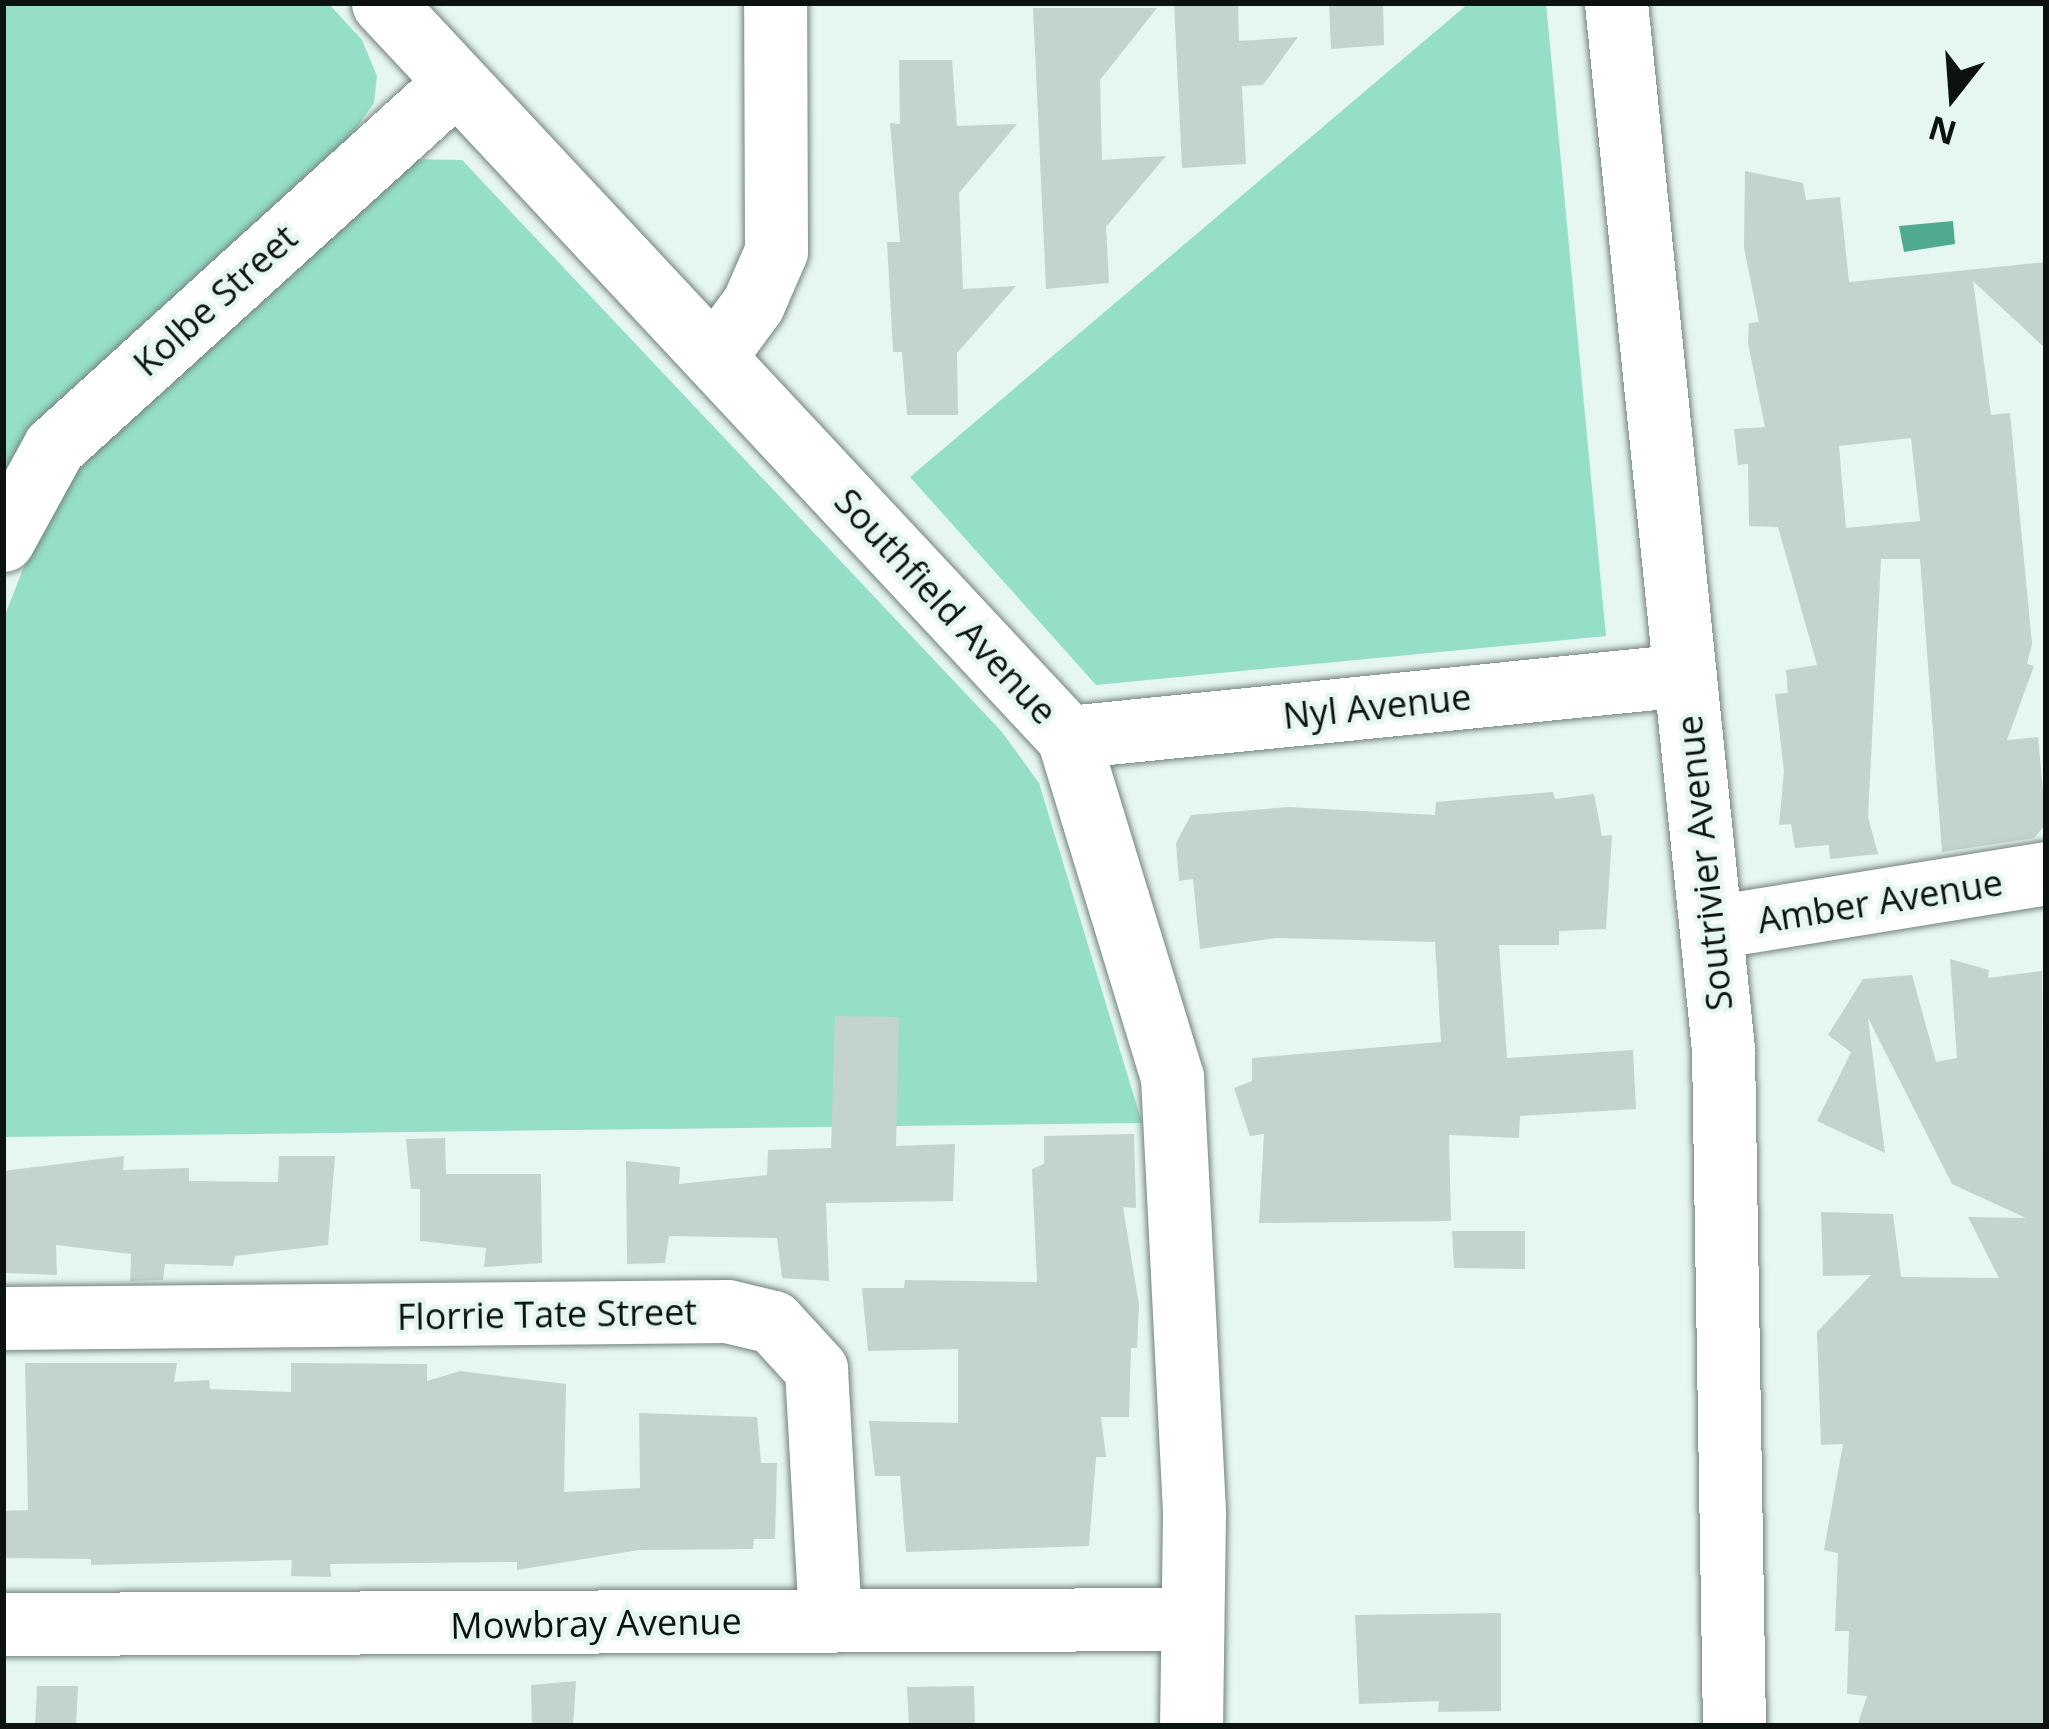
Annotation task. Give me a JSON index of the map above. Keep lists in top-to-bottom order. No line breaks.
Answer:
{"streets":{"street":["Kolbe Street","Southfield Avenue","Nyl Avenue","Soutrivier Avenue","Amber Avenue","Florrie Tate Street","Mowbray Avenue"]},"crossings":[["Kolbe Street","Southfield Avenue"],["Southfield Avenue","Nyl Avenue"],["Southfield Avenue","Mowbray Avenue"],["Nyl Avenue","Soutrivier Avenue"],["Soutrivier Avenue","Amber Avenue"],["Florrie Tate Street","Mowbray Avenue"]],"north":"bottom"}
